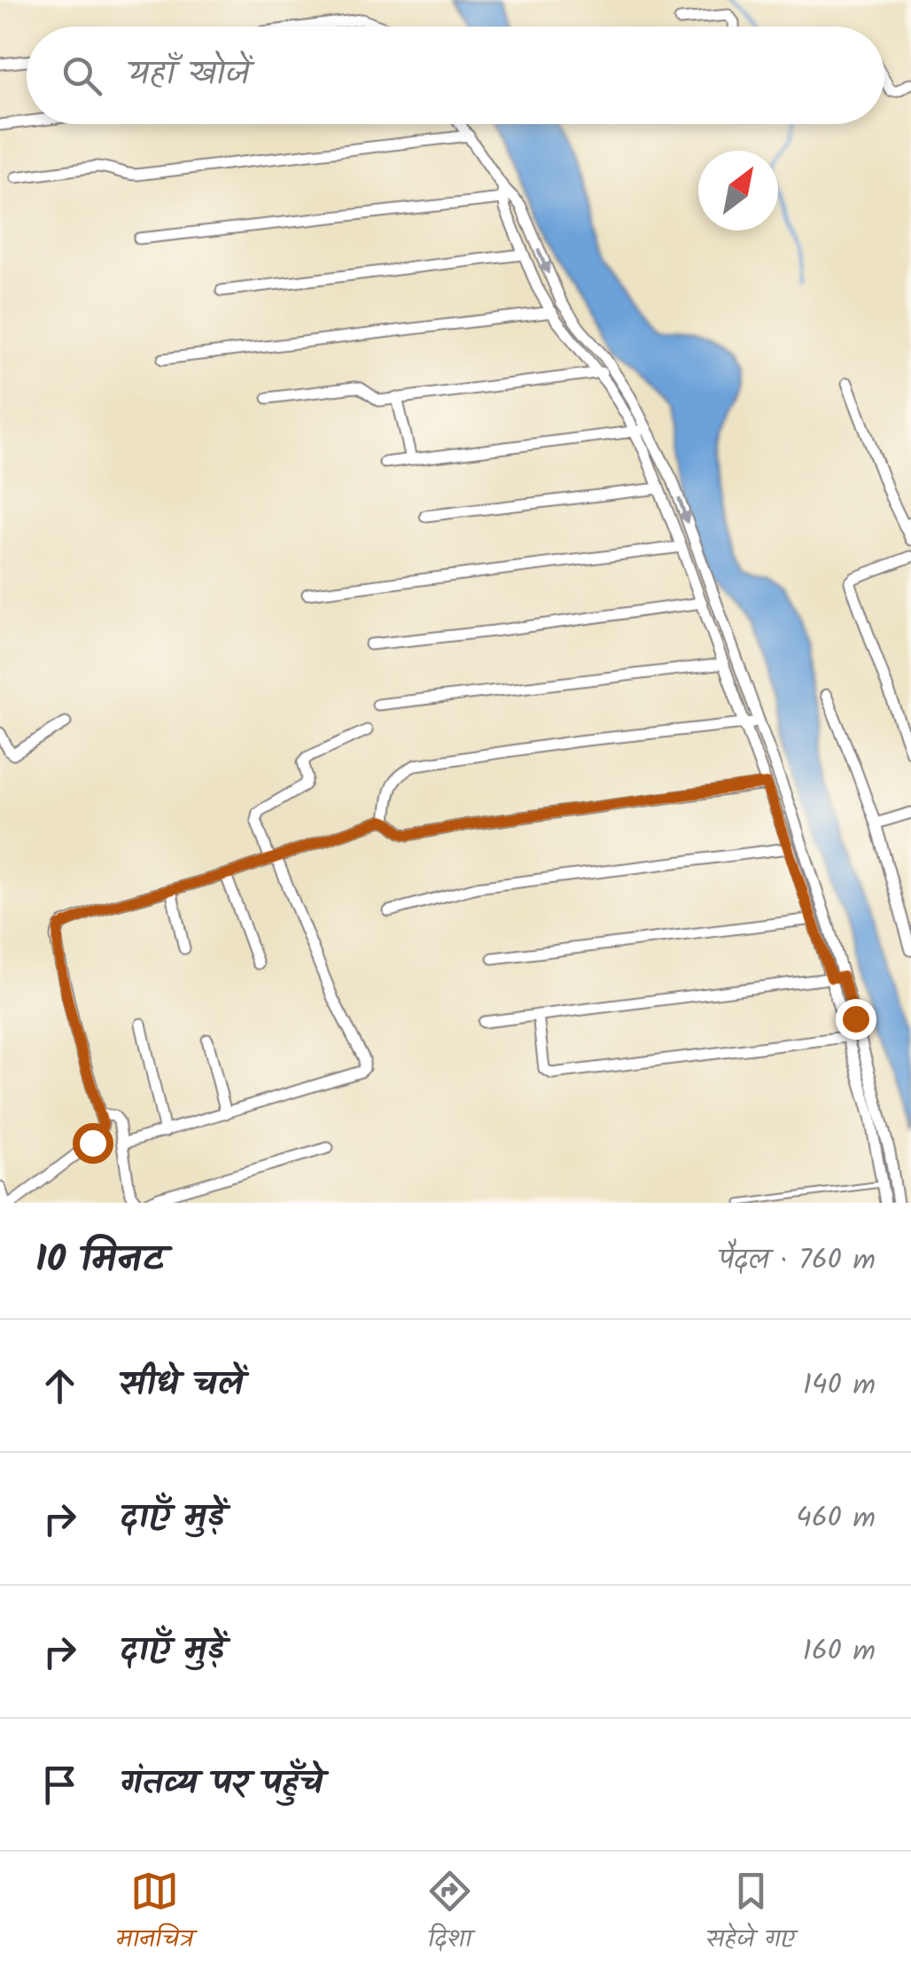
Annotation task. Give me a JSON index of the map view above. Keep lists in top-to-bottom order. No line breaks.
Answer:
{"north":"top right","page":{"search":"यहाँ खोजें","heading":["10 मिनट","पैदल · 760 m"],"list":[["सीधे चलें","140 m"],["दाएँ मुड़ें","460 m"],["दाएँ मुड़ें","160 m"],"गंतव्य पर पहुँचे"],"nav":["मानचित्र","दिशा","सहेजे गए"]}}
